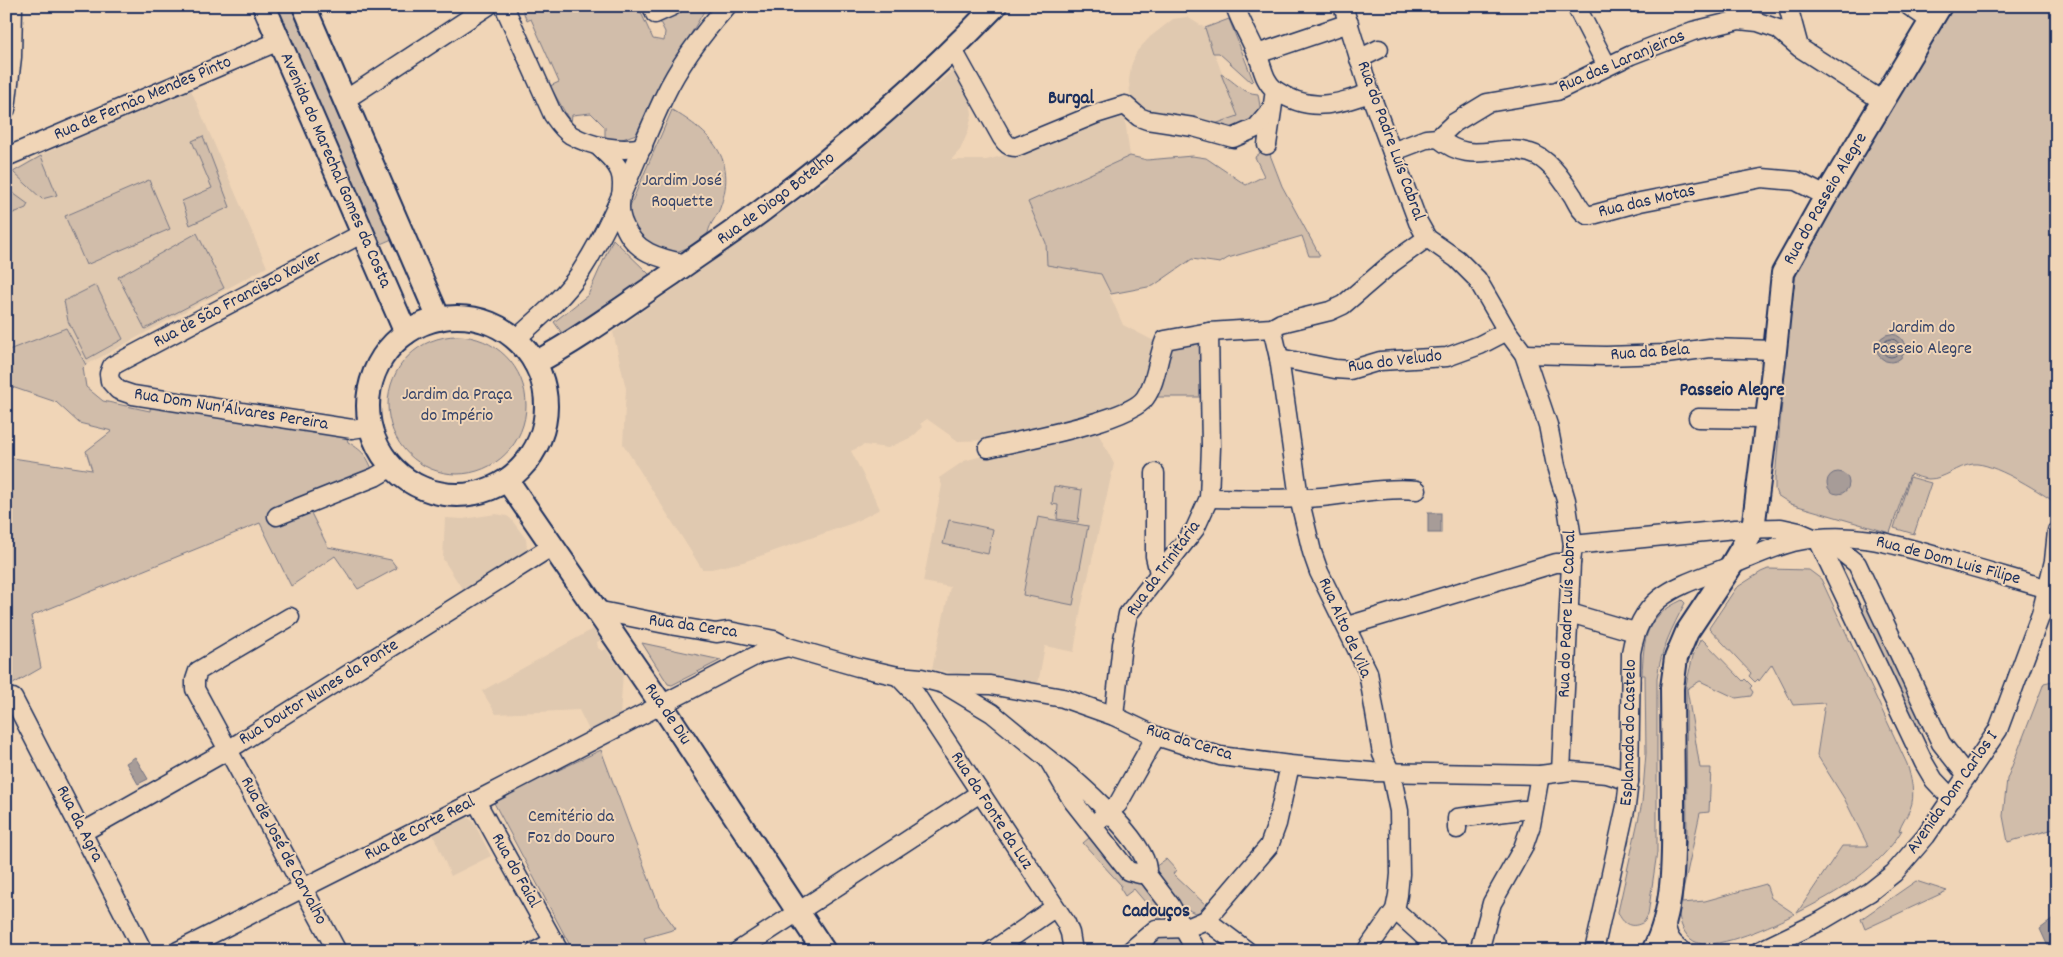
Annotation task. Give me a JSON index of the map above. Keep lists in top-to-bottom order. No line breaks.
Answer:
{"streets":{"main road":["Avenida do Marechal Gomes da Costa","Rua de Diogo Botelho","Rua do Passeio Alegre","Rua de Diu"],"street":["Rua das Laranjeiras","Rua de Fernão Mendes Pinto","Rua do Padre Luís Cabral","Rua das Motas","Rua de São Francisco Xavier","Rua da Bela","Rua do Veludo","Rua Dom Nun'Álvares Pereira","Rua de Dom Luis Filipe","Rua da Trinitária","Rua da Cerca","Rua Alto de Vila","Rua Doutor Nunes da Ponte","Esplanada do Castelo","Avenida Dom Carlos I","Rua da Fonte da Luz","Rua da Agra","Rua de Corte Real","Rua de José de Carvalho","Rua do Faial"]},"crossings":[["Rua das Laranjeiras","Rua do Passeio Alegre"],["Rua das Laranjeiras","Rua das Motas"],["Rua de Fernão Mendes Pinto","Avenida do Marechal Gomes da Costa"],["Rua do Padre Luís Cabral","Rua da Bela"],["Rua do Padre Luís Cabral","Rua do Veludo"],["Rua do Padre Luís Cabral","Rua da Cerca"],["Avenida do Marechal Gomes da Costa","Rua de Diogo Botelho"],["Avenida do Marechal Gomes da Costa","Rua de São Francisco Xavier"],["Avenida do Marechal Gomes da Costa","Rua Dom Nun'Álvares Pereira"],["Avenida do Marechal Gomes da Costa","Rua de Diu"],["Rua de Diogo Botelho","Rua Dom Nun'Álvares Pereira"],["Rua de Diogo Botelho","Rua de Diu"],["Rua do Passeio Alegre","Rua das Motas"],["Rua do Passeio Alegre","Rua da Bela"],["Rua de São Francisco Xavier","Rua Dom Nun'Álvares Pereira"],["Rua do Veludo","Rua Alto de Vila"],["Rua Dom Nun'Álvares Pereira","Rua de Diu"],["Rua de Dom Luis Filipe","Esplanada do Castelo"],["Rua de Dom Luis Filipe","Avenida Dom Carlos I"],["Rua da Trinitária","Rua da Cerca"],["Rua da Cerca","Rua Alto de Vila"],["Rua da Cerca","Rua de Diu"],["Rua da Cerca","Esplanada do Castelo"],["Rua da Cerca","Rua da Fonte da Luz"],["Rua da Cerca","Rua de Corte Real"],["Rua Doutor Nunes da Ponte","Rua de Diu"],["Rua Doutor Nunes da Ponte","Rua da Agra"],["Rua Doutor Nunes da Ponte","Rua de José de Carvalho"],["Rua de Diu","Rua de Corte Real"],["Rua de Corte Real","Rua de José de Carvalho"],["Rua de Corte Real","Rua do Faial"]],"districts":["Burgal","Passeio Alegre","Cadouços"],"parks":["Jardim José Roquette","Jardim do Passeio Alegre","Jardim da Praça do Império","Cemitério da Foz do Douro"]}
